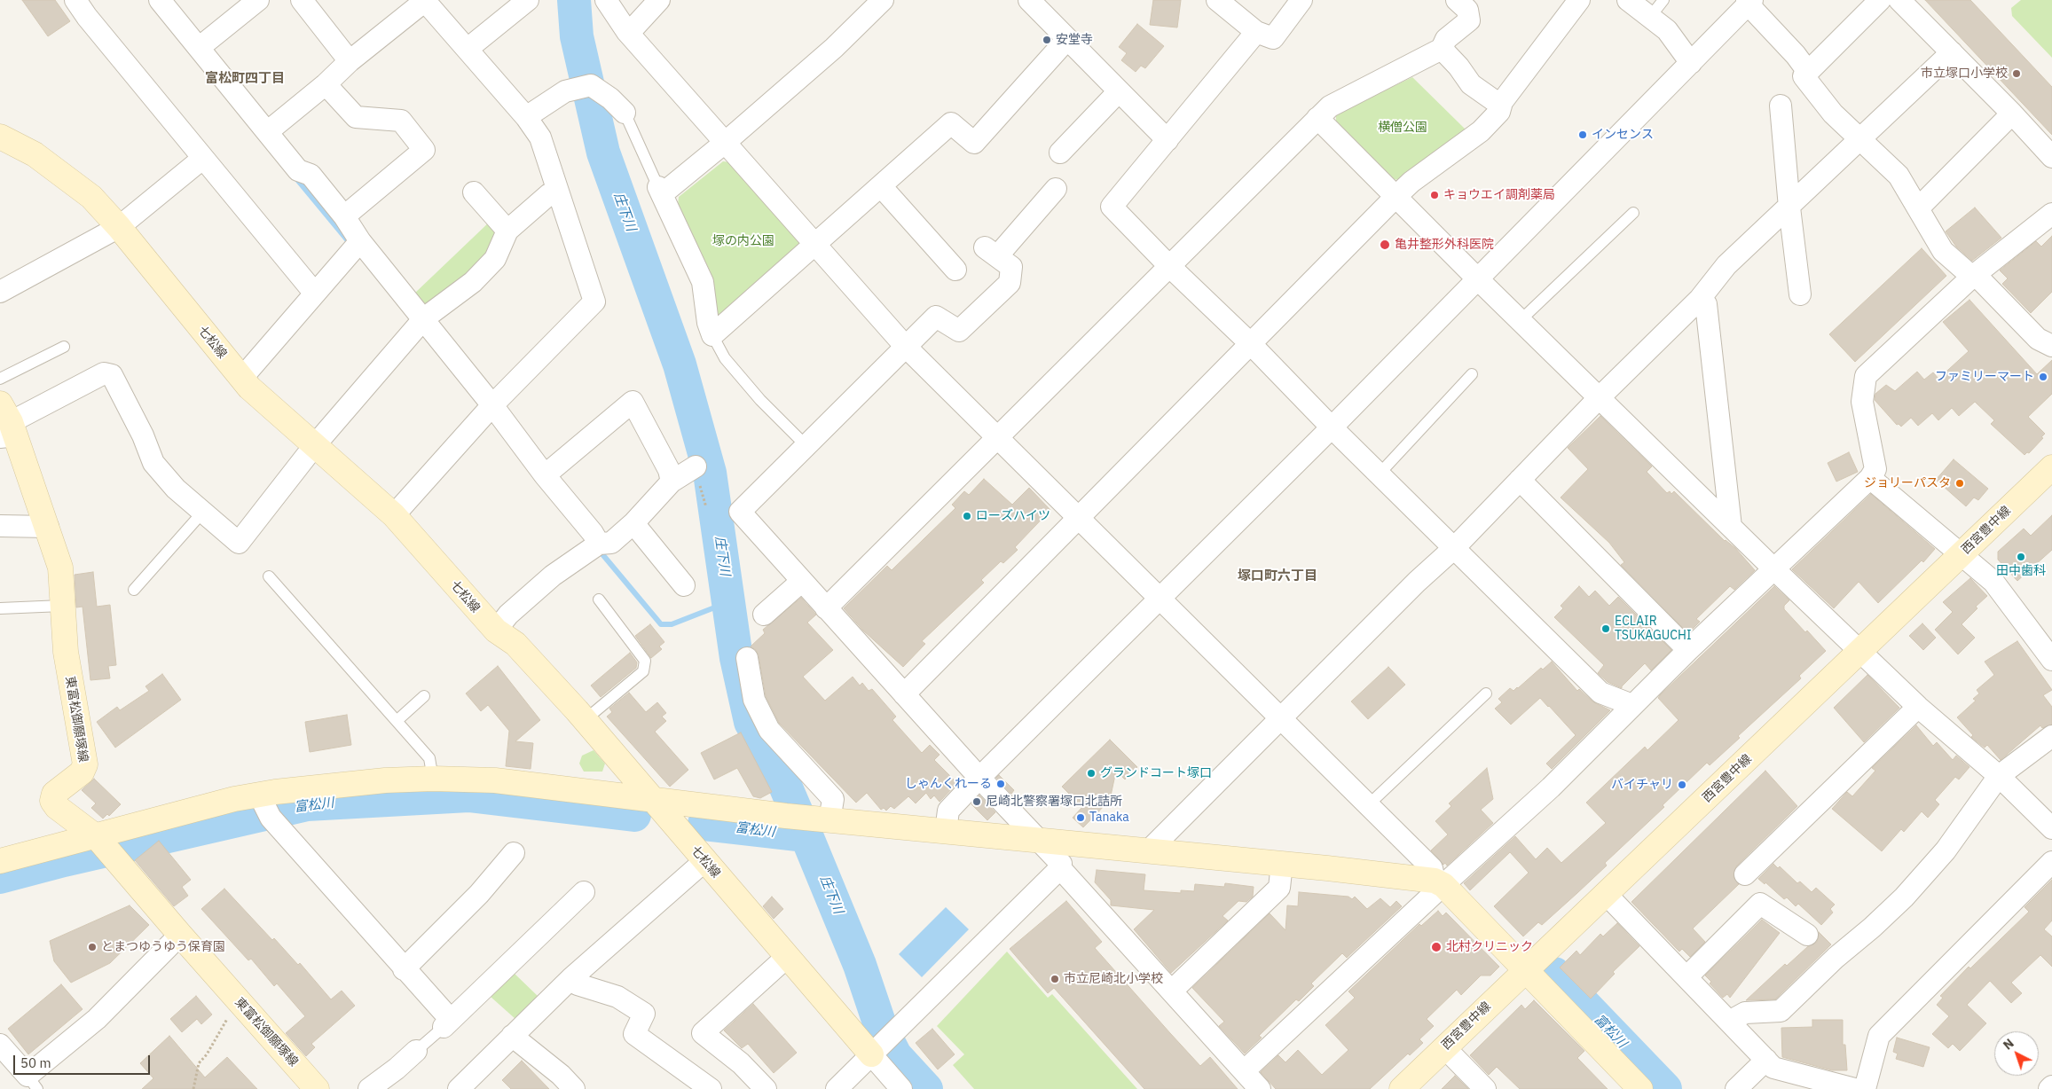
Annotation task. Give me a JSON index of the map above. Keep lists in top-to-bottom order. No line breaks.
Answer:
{"streets":{"street":["七松線","西宮豊中線","東富松御願塚線"]},"districts":["富松町四丁目","塚口町六丁目"],"water":["庄下川","富松川"],"parks":["横僧公園","塚の内公園"],"places":["安堂寺","市立塚口小学校","インセンス","キョウエイ調剤薬局","亀井整形外科医院","ファミリーマート","ジョリーパスタ","ローズハイツ","田中歯科","ECLAIR TSUKAGUCHI","グランドコート塚口","しゃんくれーる","バイチャリ","尼崎北警察署塚口北詰所","Tanaka","とまつゆうゆう保育園","北村クリニック","市立尼崎北小学校"],"scale_bar":"50 m","north":"top left"}
